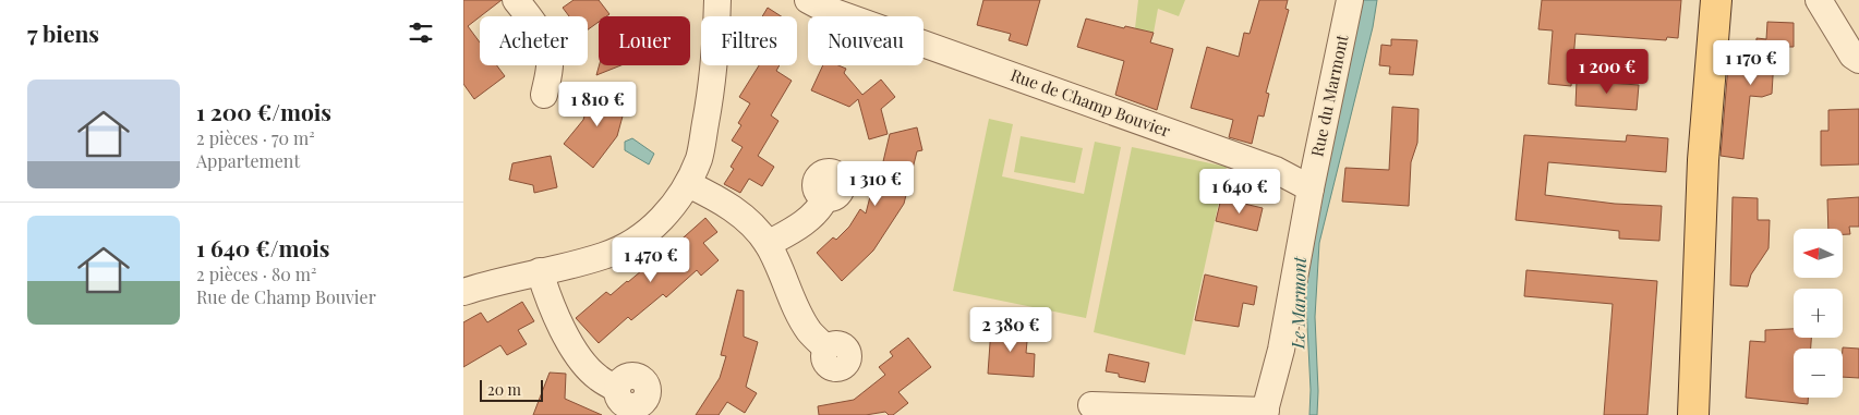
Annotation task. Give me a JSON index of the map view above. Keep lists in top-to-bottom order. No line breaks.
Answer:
{"streets":{"street":["Rue du Marmont","Rue de Champ Bouvier"]},"crossings":[["Rue du Marmont","Rue de Champ Bouvier"]],"water":["Le Marmont"],"scale_bar":"20 m","north":"left","page":{"heading":"7 biens","chip":["Acheter","Louer","Filtres","Nouveau"],"price":["1 170 €","1 200 €","1 810 €","1 310 €","1 640 €","1 470 €","2 380 €"],"list":[{"name":"1 200 €/mois","note":"2 pièces · 70 m² · Appartement"},{"name":"1 640 €/mois","note":"2 pièces · 80 m² · Rue de Champ Bouvier"}],"map_buttons":["+","−"],"scale":"20 m"}}
